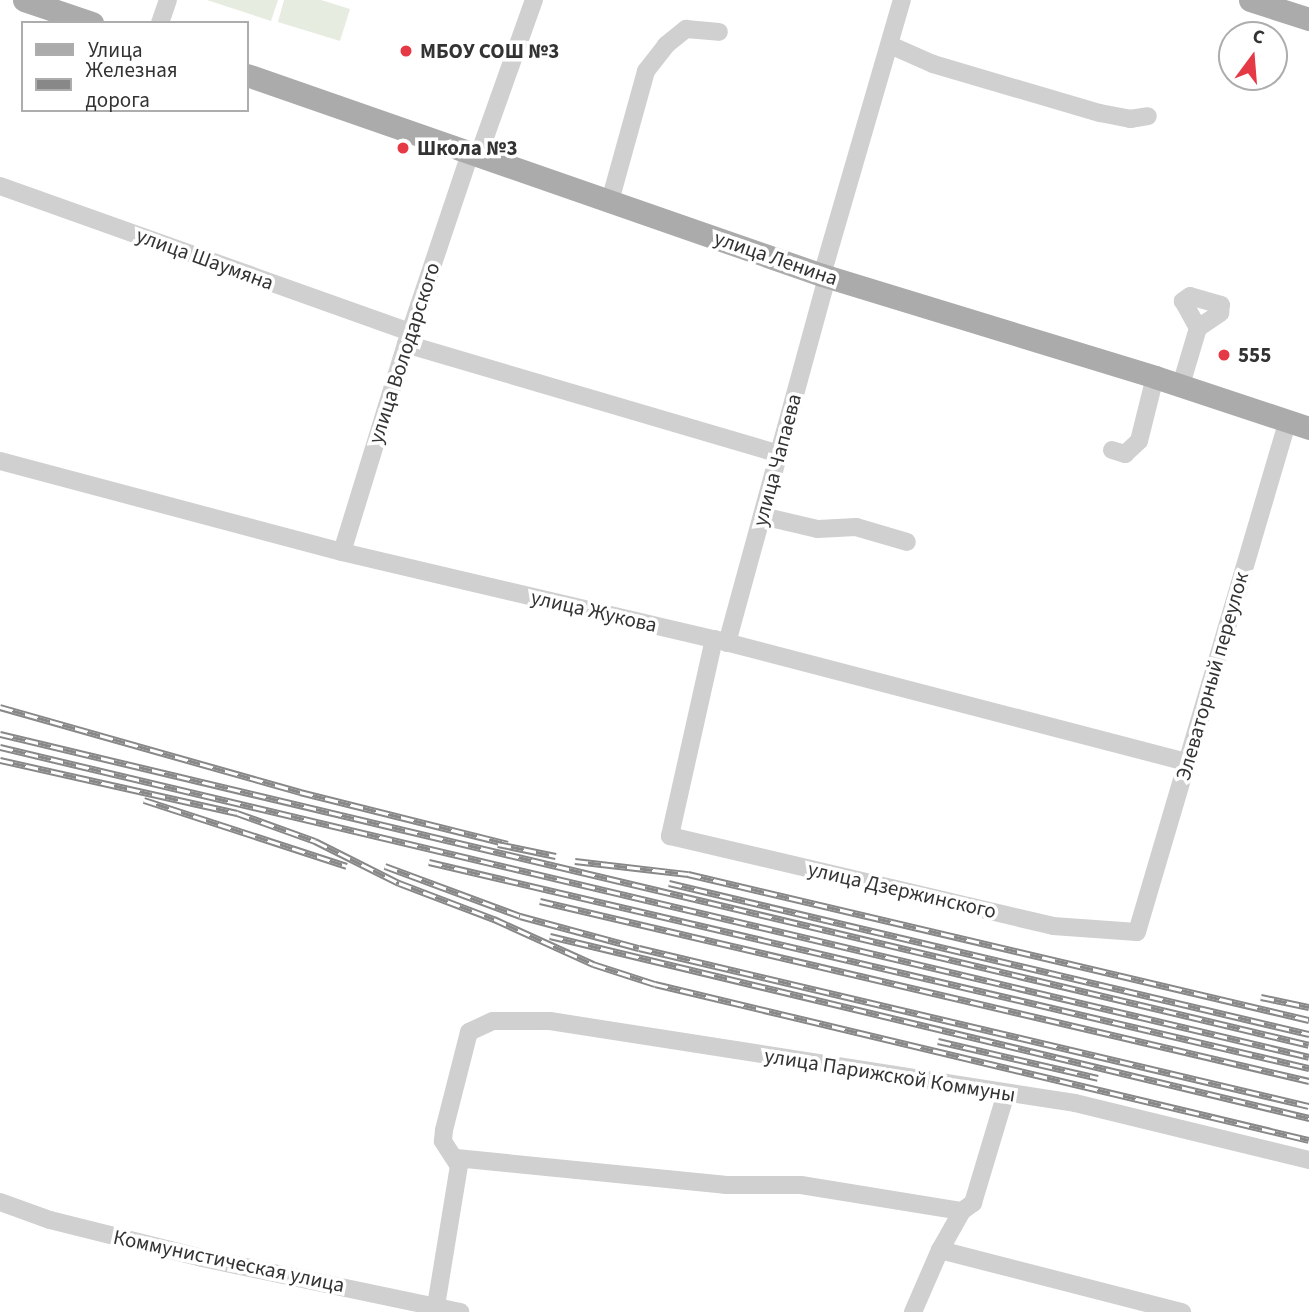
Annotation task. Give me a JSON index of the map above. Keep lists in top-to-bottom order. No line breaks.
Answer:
{"streets":{"main road":["улица Ленина"],"street":["улица Шаумяна","улица Володарского","улица Чапаева","улица Жукова","Элеваторный переулок","улица Дзержинского","улица Парижской Коммуны","Коммунистическая улица"]},"crossings":[["улица Ленина","улица Володарского"],["улица Ленина","улица Чапаева"],["улица Ленина","Элеваторный переулок"],["улица Шаумяна","улица Володарского"],["улица Шаумяна","улица Чапаева"],["улица Володарского","улица Жукова"],["улица Чапаева","улица Жукова"],["улица Чапаева","улица Дзержинского"],["улица Жукова","Элеваторный переулок"],["Элеваторный переулок","улица Дзержинского"]],"places":["МБОУ СОШ №3","Школа №3","555"],"legend":["Улица","Железная дорога"],"north":"top"}
